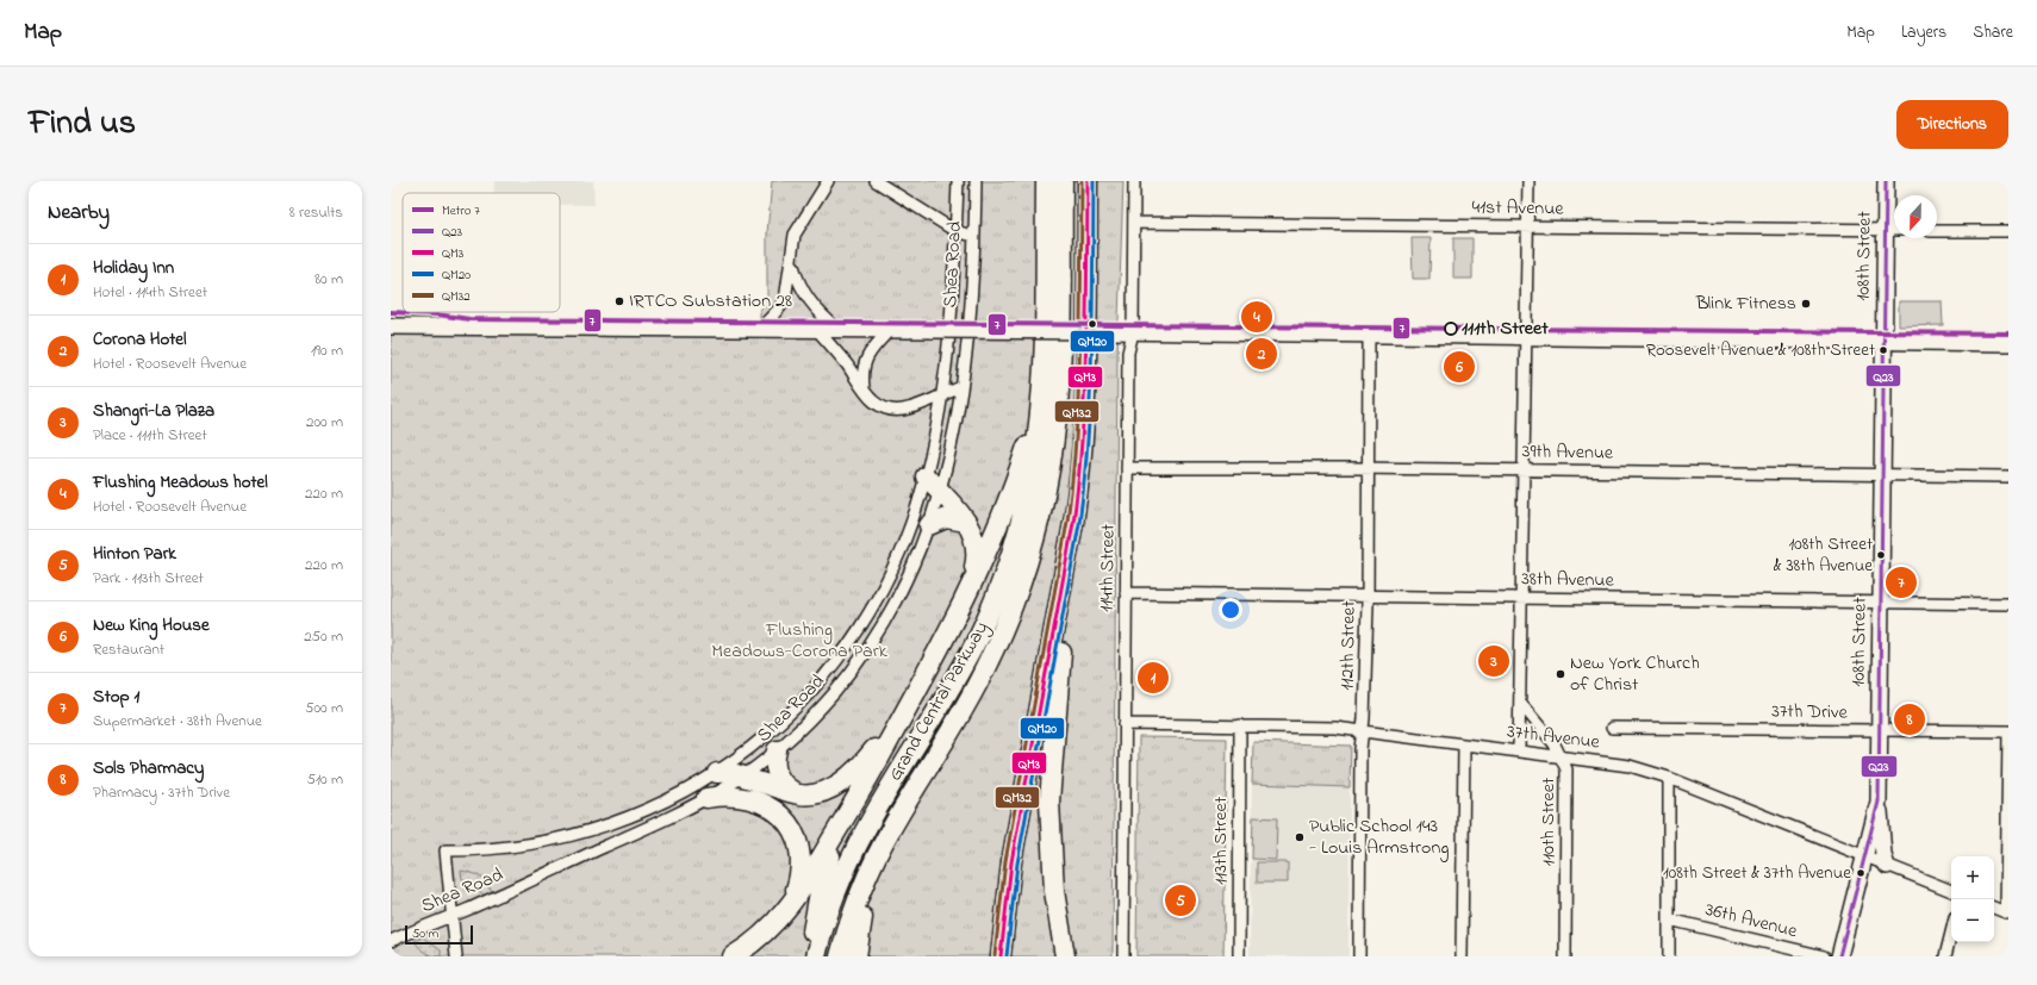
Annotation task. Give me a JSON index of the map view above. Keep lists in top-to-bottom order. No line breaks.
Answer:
{"streets":{"highway":["Grand Central Parkway"],"main road":["108th Street"],"street":["41st Avenue","Shea Road","39th Avenue","114th Street","38th Avenue","112th Street","37th Drive","37th Avenue","110th Street","113th Street","36th Avenue"]},"crossings":[["41st Avenue","108th Street"],["41st Avenue","114th Street"],["108th Street","39th Avenue"],["108th Street","38th Avenue"],["108th Street","37th Drive"],["108th Street","37th Avenue"],["39th Avenue","114th Street"],["39th Avenue","112th Street"],["114th Street","38th Avenue"],["114th Street","37th Avenue"],["38th Avenue","112th Street"],["112th Street","37th Avenue"],["37th Avenue","110th Street"],["37th Avenue","113th Street"]],"parks":["Flushing Meadows-Corona Park"],"places":["IRTCO Substation 28","Blink Fitness","111th Street","Roosevelt Avenue & 108th Street","108th Street & 38th Avenue","New York Church of Christ","Public School 143 - Louis Armstrong","108th Street & 37th Avenue"],"lines":["transit line Q23","transit line QM3","transit line QM20","transit line QM32","metro line 7"],"legend":["Metro 7","Q23","QM3","QM20","QM32"],"scale_bar":"50 m","north":"bottom","page":{"header":"Map","nav":["Map","Layers","Share"],"title":"Find us","buttons":"Directions","heading":["Nearby","8 results"],"list":[{"mark":"1","name":"Holiday Inn","note":"Hotel · 114th Street","value":"80 m"},{"mark":"2","name":"Corona Hotel","note":"Hotel · Roosevelt Avenue","value":"190 m"},{"mark":"3","name":"Shangri-La Plaza","note":"Place · 111th Street","value":"200 m"},{"mark":"4","name":"Flushing Meadows hotel","note":"Hotel · Roosevelt Avenue","value":"220 m"},{"mark":"5","name":"Hinton Park","note":"Park · 113th Street","value":"220 m"},{"mark":"6","name":"New King House","note":"Restaurant","value":"250 m"},{"mark":"7","name":"Stop 1","note":"Supermarket · 38th Avenue","value":"500 m"},{"mark":"8","name":"Sols Pharmacy","note":"Pharmacy · 37th Drive","value":"510 m"}],"pins":["4","2","6","7","3","1","8","5"],"map_buttons":["+","−"],"scale":"50 m"}}
